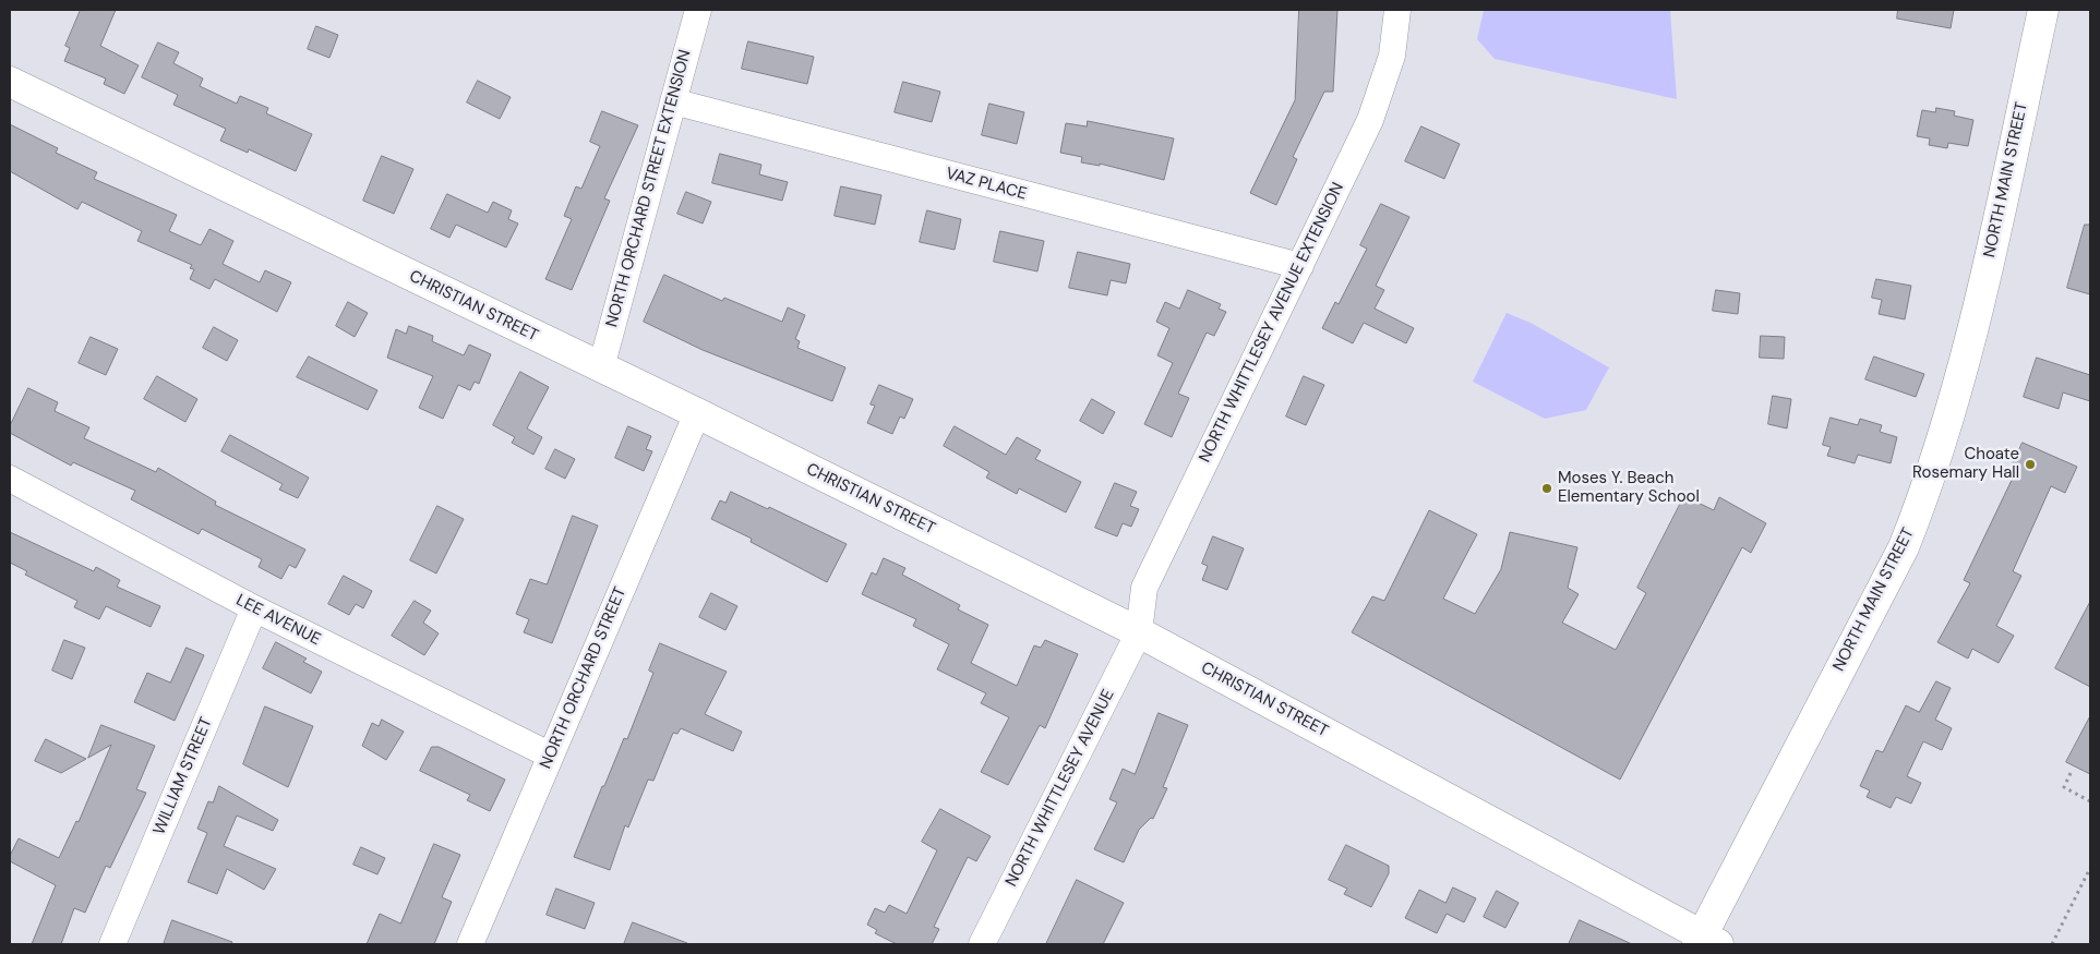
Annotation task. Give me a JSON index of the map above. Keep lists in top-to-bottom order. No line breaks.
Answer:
{"streets":{"main road":["NORTH MAIN STREET","CHRISTIAN STREET"],"street":["VAZ PLACE","NORTH ORCHARD STREET EXTENSION","NORTH WHITTLESEY AVENUE EXTENSION","LEE AVENUE","NORTH ORCHARD STREET","WILLIAM STREET","NORTH WHITTLESEY AVENUE"]},"crossings":[["NORTH MAIN STREET","CHRISTIAN STREET"],["VAZ PLACE","NORTH ORCHARD STREET EXTENSION"],["VAZ PLACE","NORTH WHITTLESEY AVENUE EXTENSION"],["NORTH ORCHARD STREET EXTENSION","CHRISTIAN STREET"],["CHRISTIAN STREET","NORTH WHITTLESEY AVENUE EXTENSION"],["CHRISTIAN STREET","NORTH ORCHARD STREET"],["CHRISTIAN STREET","NORTH WHITTLESEY AVENUE"],["NORTH WHITTLESEY AVENUE EXTENSION","NORTH WHITTLESEY AVENUE"],["LEE AVENUE","NORTH ORCHARD STREET"],["LEE AVENUE","WILLIAM STREET"]],"places":["Choate Rosemary Hall","Moses Y. Beach Elementary School"]}
